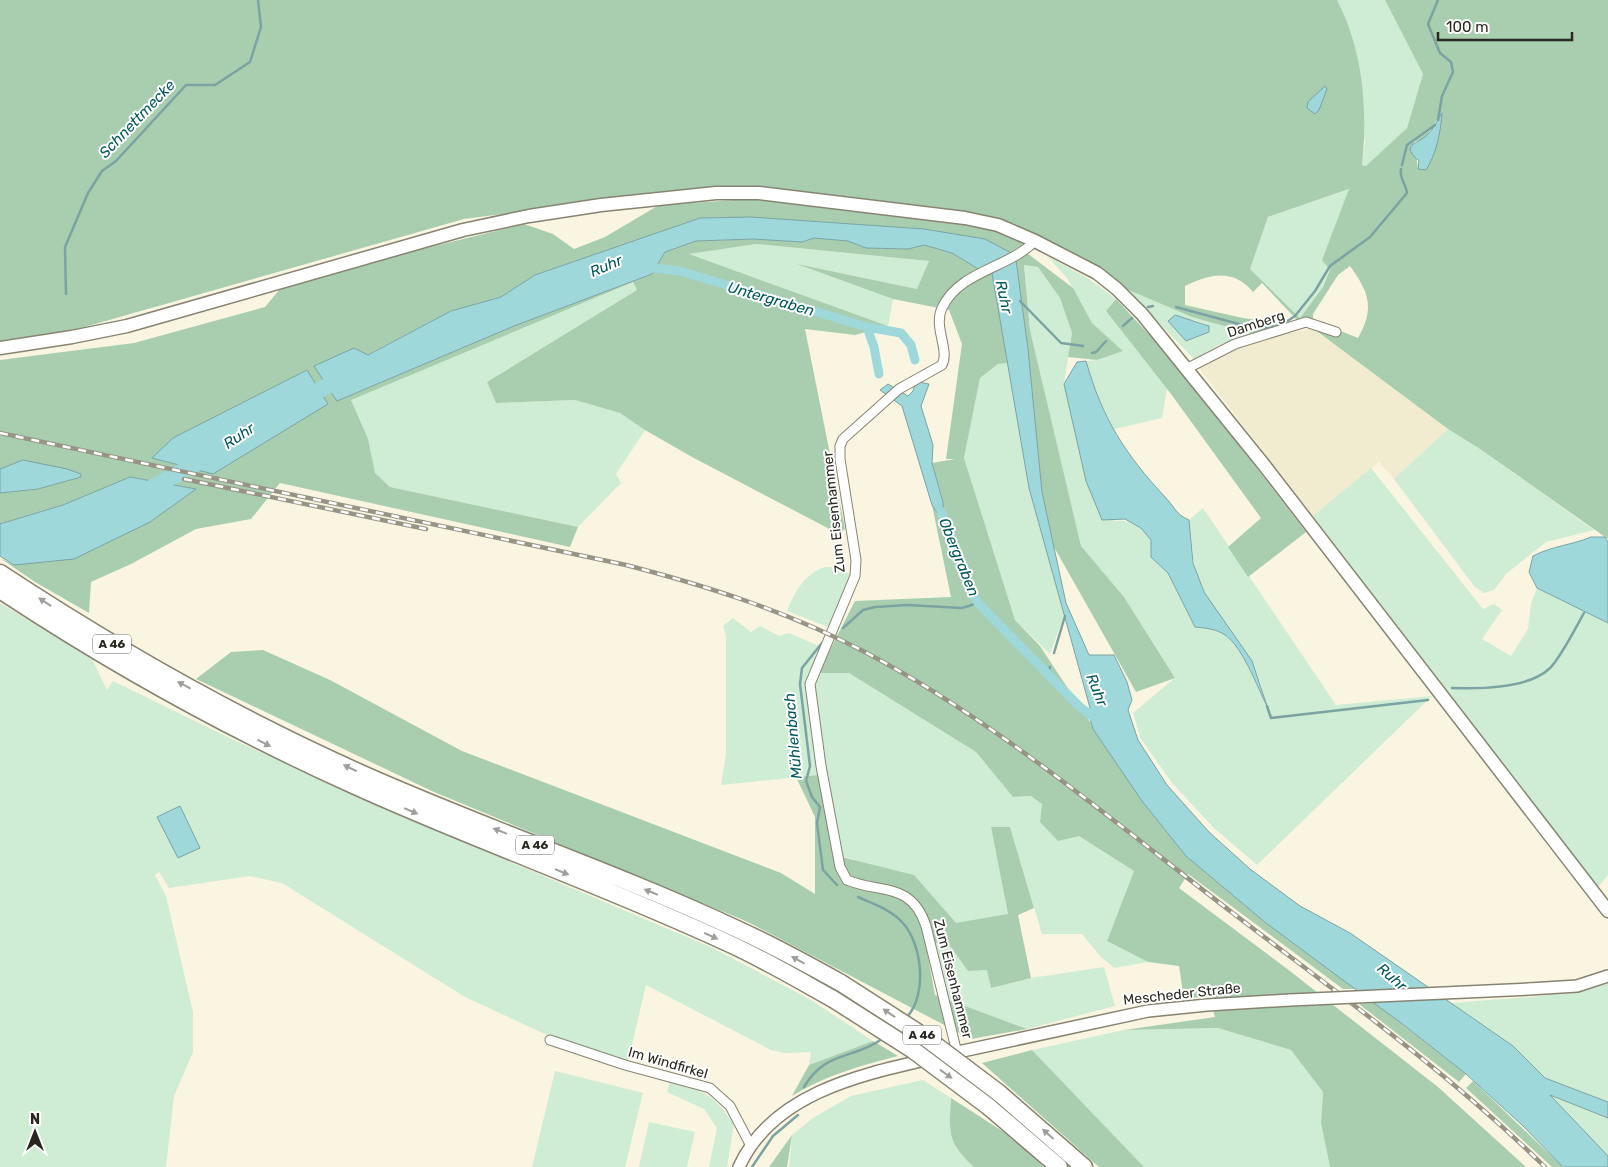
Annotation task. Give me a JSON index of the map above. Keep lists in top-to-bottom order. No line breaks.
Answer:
{"streets":{"highway":["A 46"],"street":["Damberg","Zum Eisenhammer","Mescheder Straße","Im Windfirkel"]},"crossings":[["Zum Eisenhammer","Mescheder Straße"],["Mescheder Straße","Im Windfirkel"]],"water":["Schnettmecke","Ruhr","Untergraben","Obergraben","Mühlenbach"],"scale_bar":"100 m","north":"top"}
